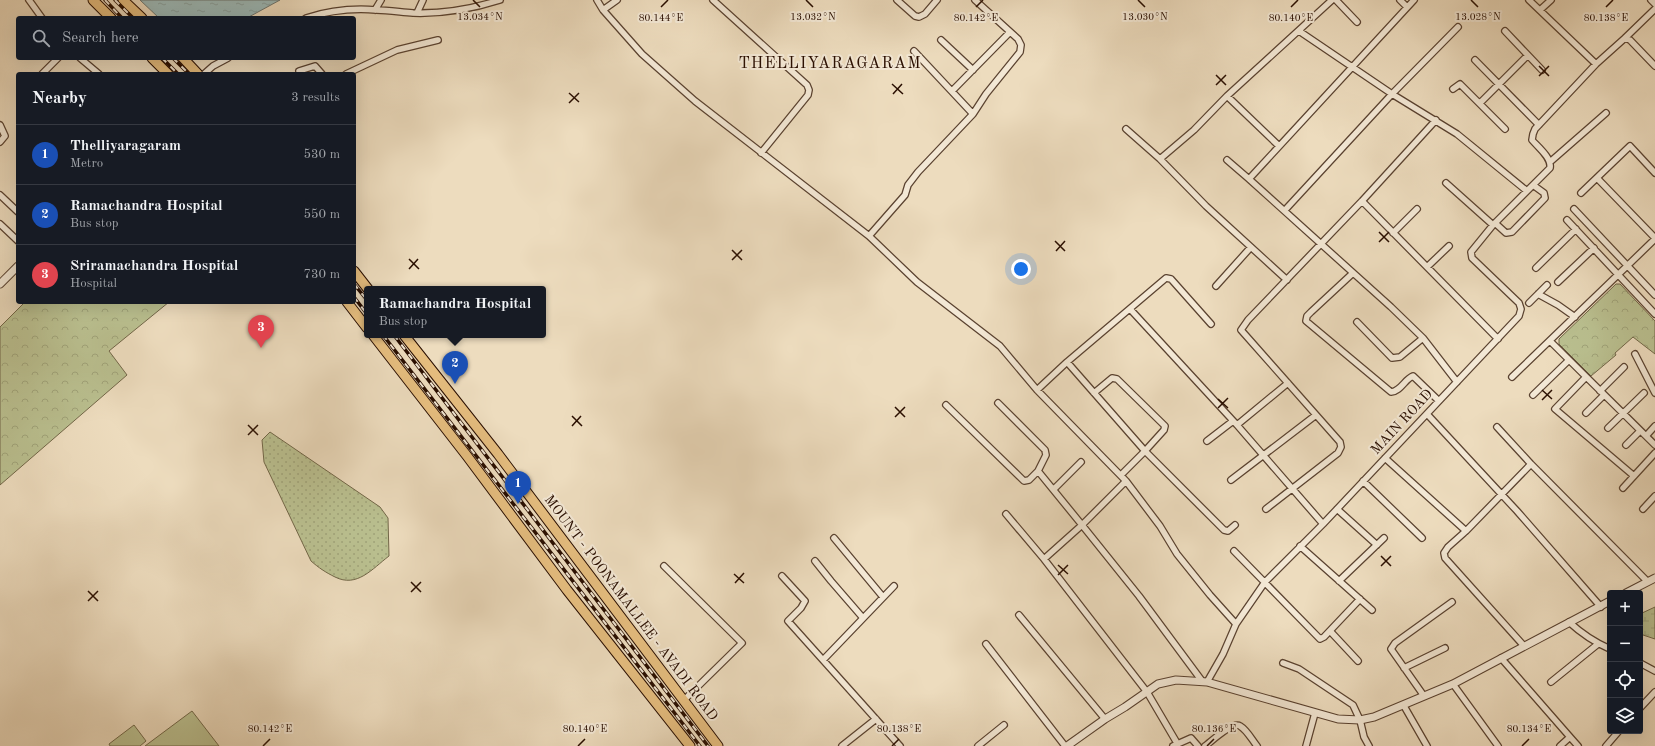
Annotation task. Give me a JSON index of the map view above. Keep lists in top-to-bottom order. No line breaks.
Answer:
{"streets":{"main road":["MOUNT - POONAMALLEE - AVADI ROAD"],"street":["MAIN ROAD"]},"districts":["THELLIYARAGARAM"],"page":{"search":"Search here","heading":["Nearby","3 results"],"list":[{"mark":"1","name":"Thelliyaragaram","note":"Metro","value":"530 m"},{"mark":"2","name":"Ramachandra Hospital","note":"Bus stop","value":"550 m"},{"mark":"3","name":"Sriramachandra Hospital","note":"Hospital","value":"730 m"}],"popup":["Ramachandra Hospital","Bus stop"],"pins":["3","2","1"],"map_buttons":["+","−"]},"coordinates":["13.028°N","13.034°N","13.032°N","13.030°N","80.138°E","80.144°E","80.142°E","80.140°E","80.136°E","80.134°E"]}
